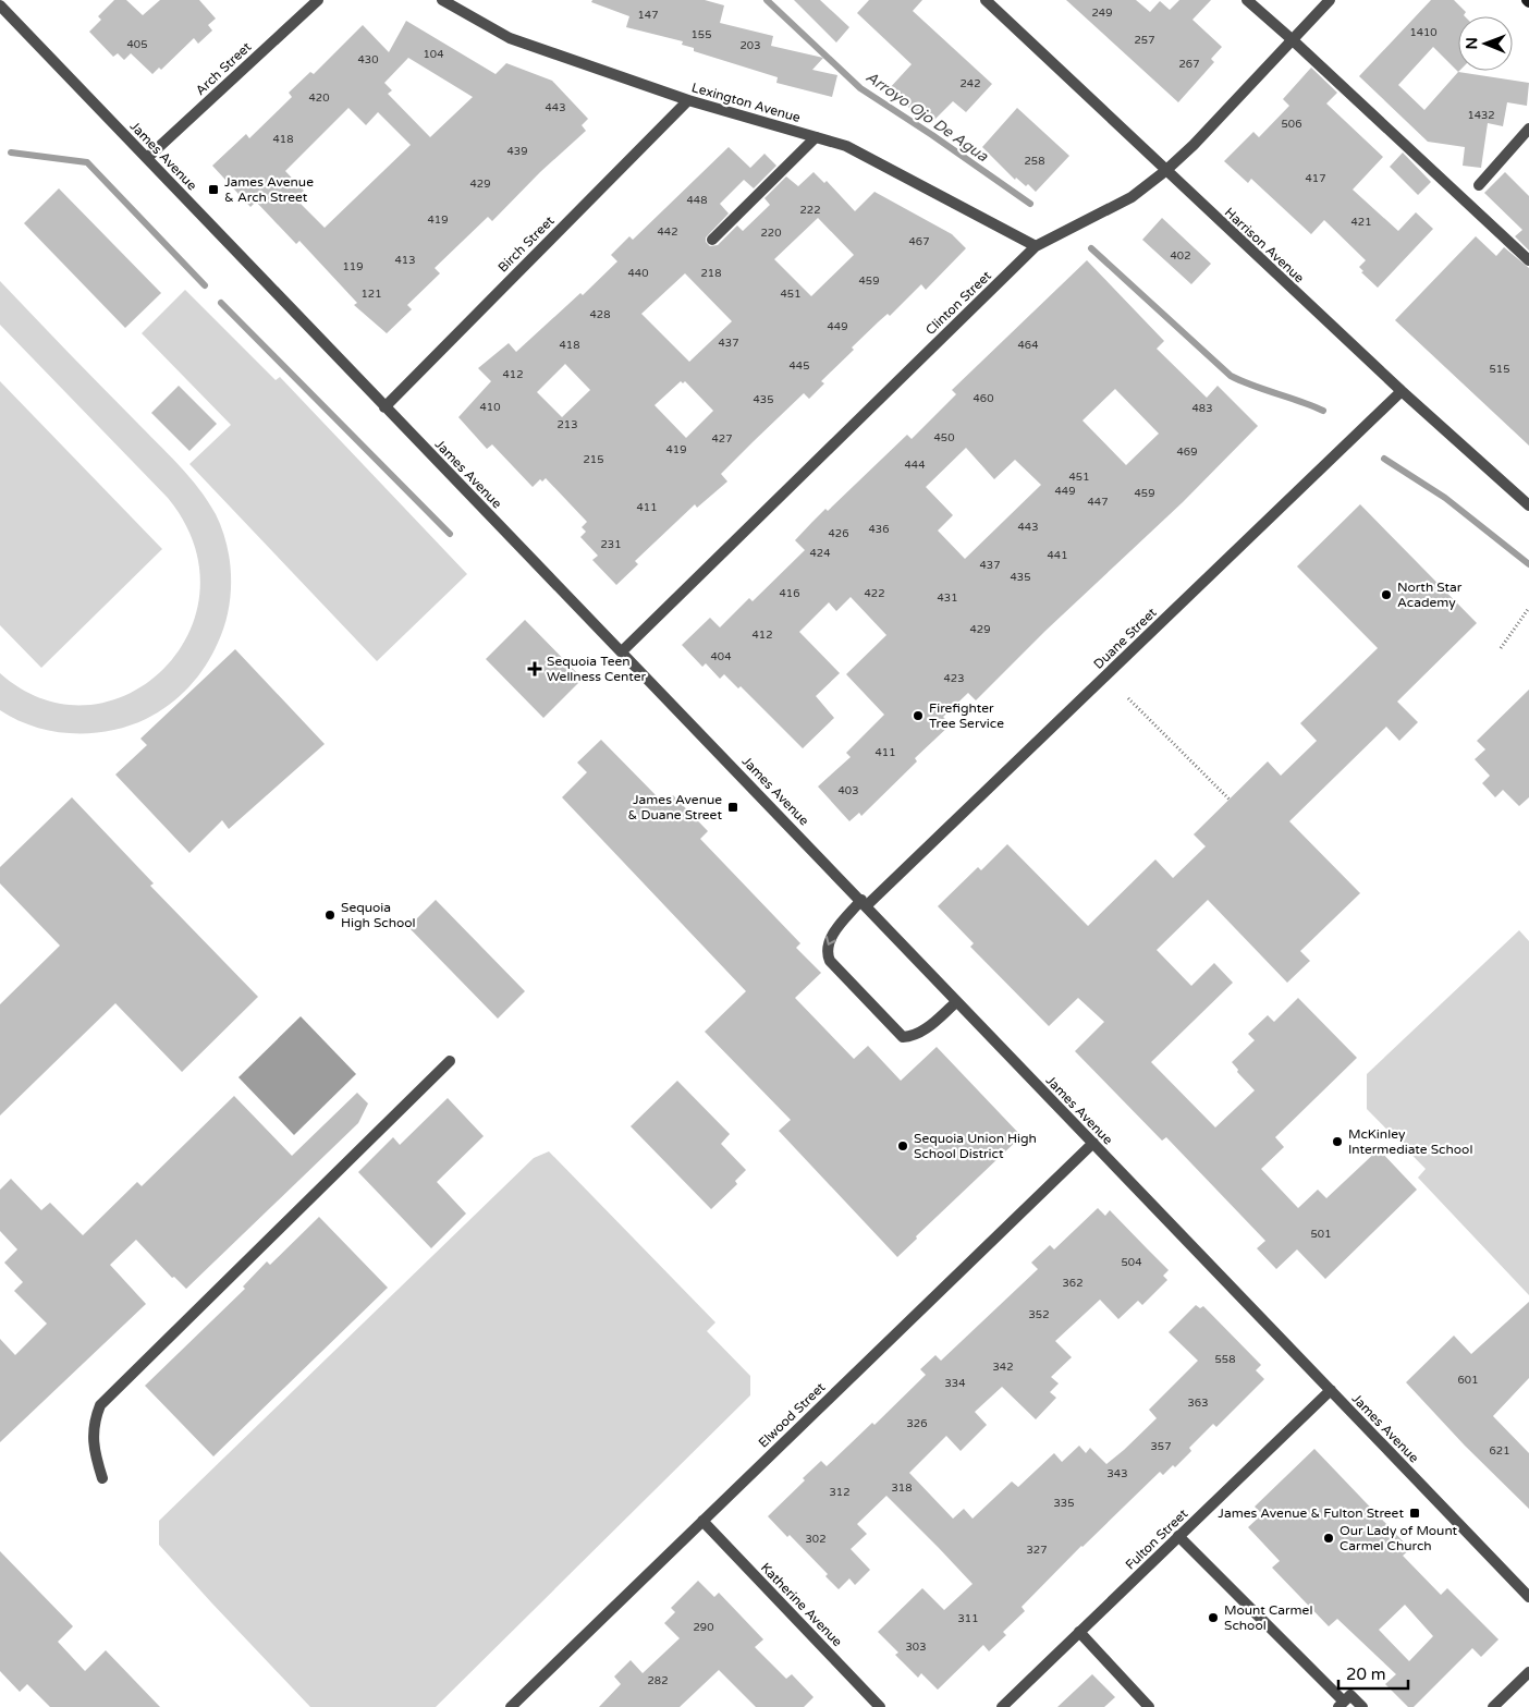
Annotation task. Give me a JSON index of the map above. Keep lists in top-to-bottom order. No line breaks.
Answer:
{"streets":{"street":["Arch Street","Lexington Avenue","James Avenue","Birch Street","Harrison Avenue","Clinton Street","Duane Street","Elwood Street","Fulton Street","Katherine Avenue"]},"crossings":[["Arch Street","James Avenue"],["Lexington Avenue","Birch Street"],["Lexington Avenue","Clinton Street"],["James Avenue","Birch Street"],["James Avenue","Clinton Street"],["James Avenue","Duane Street"],["James Avenue","Elwood Street"],["James Avenue","Fulton Street"],["Harrison Avenue","Clinton Street"],["Harrison Avenue","Duane Street"],["Elwood Street","Katherine Avenue"]],"water":["Arroyo Ojo De Agua"],"places":{"transit":["James Avenue & Arch Street","James Avenue & Duane Street","James Avenue & Fulton Street"],"other":["North Star Academy","Firefighter Tree Service","Sequoia High School","McKinley Intermediate School","Sequoia Union High School District","Our Lady of Mount Carmel Church","Mount Carmel School"],"health":["Sequoia Teen Wellness Center"]},"house_numbers":["249","147","1410","155","257","405","203","104","430","267","242","420","443","1432","506","418","439","258","417","429","448","222","419","421","442","220","467","402","413","119","440","218","459","121","451","428","449","437","418","464","445","515","412","460","435","410","483","213","450","427","419","469","215","444","451","449","459","447","411","443","436","426","231","424","441","437","435","416","422","431","429","412","404","423","411","403","501","504","362","352","558","342","601","334","363","326","357","621","343","318","312","335","302","327","311","290","303","282"],"scale_bar":"20 m","north":"left"}
